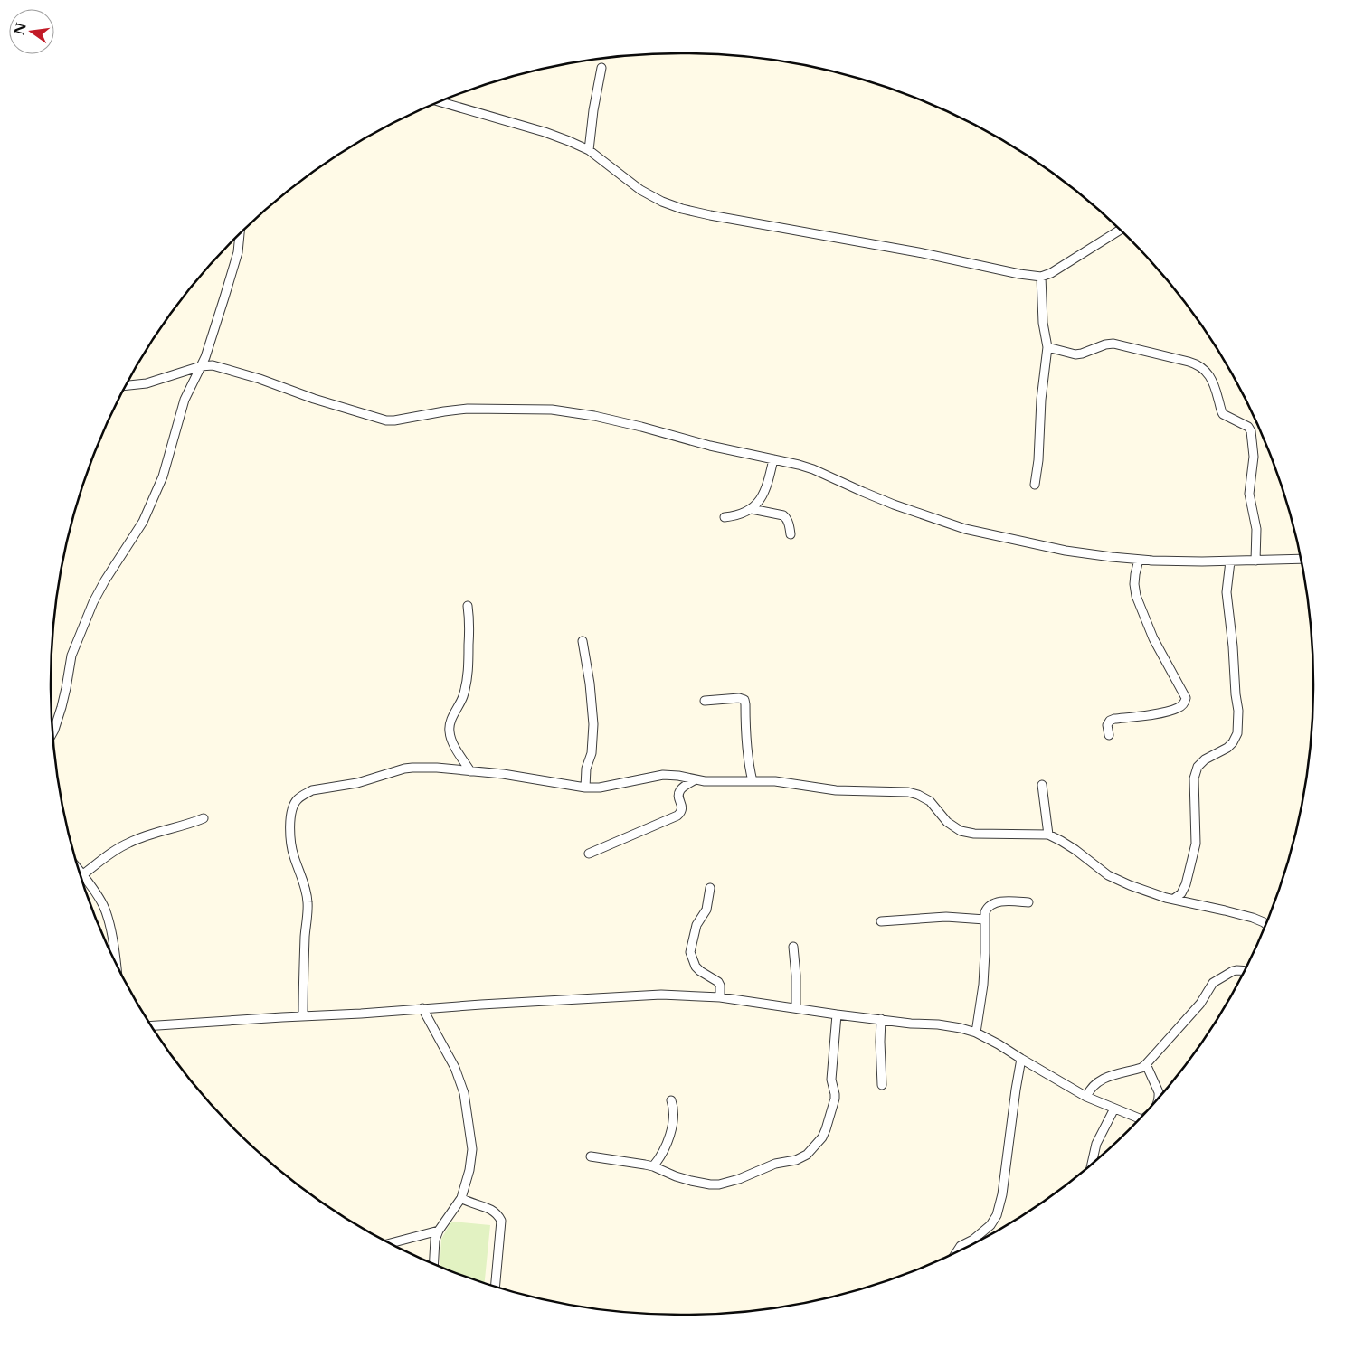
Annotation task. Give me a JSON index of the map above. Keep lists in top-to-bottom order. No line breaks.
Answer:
{"north":"left"}
